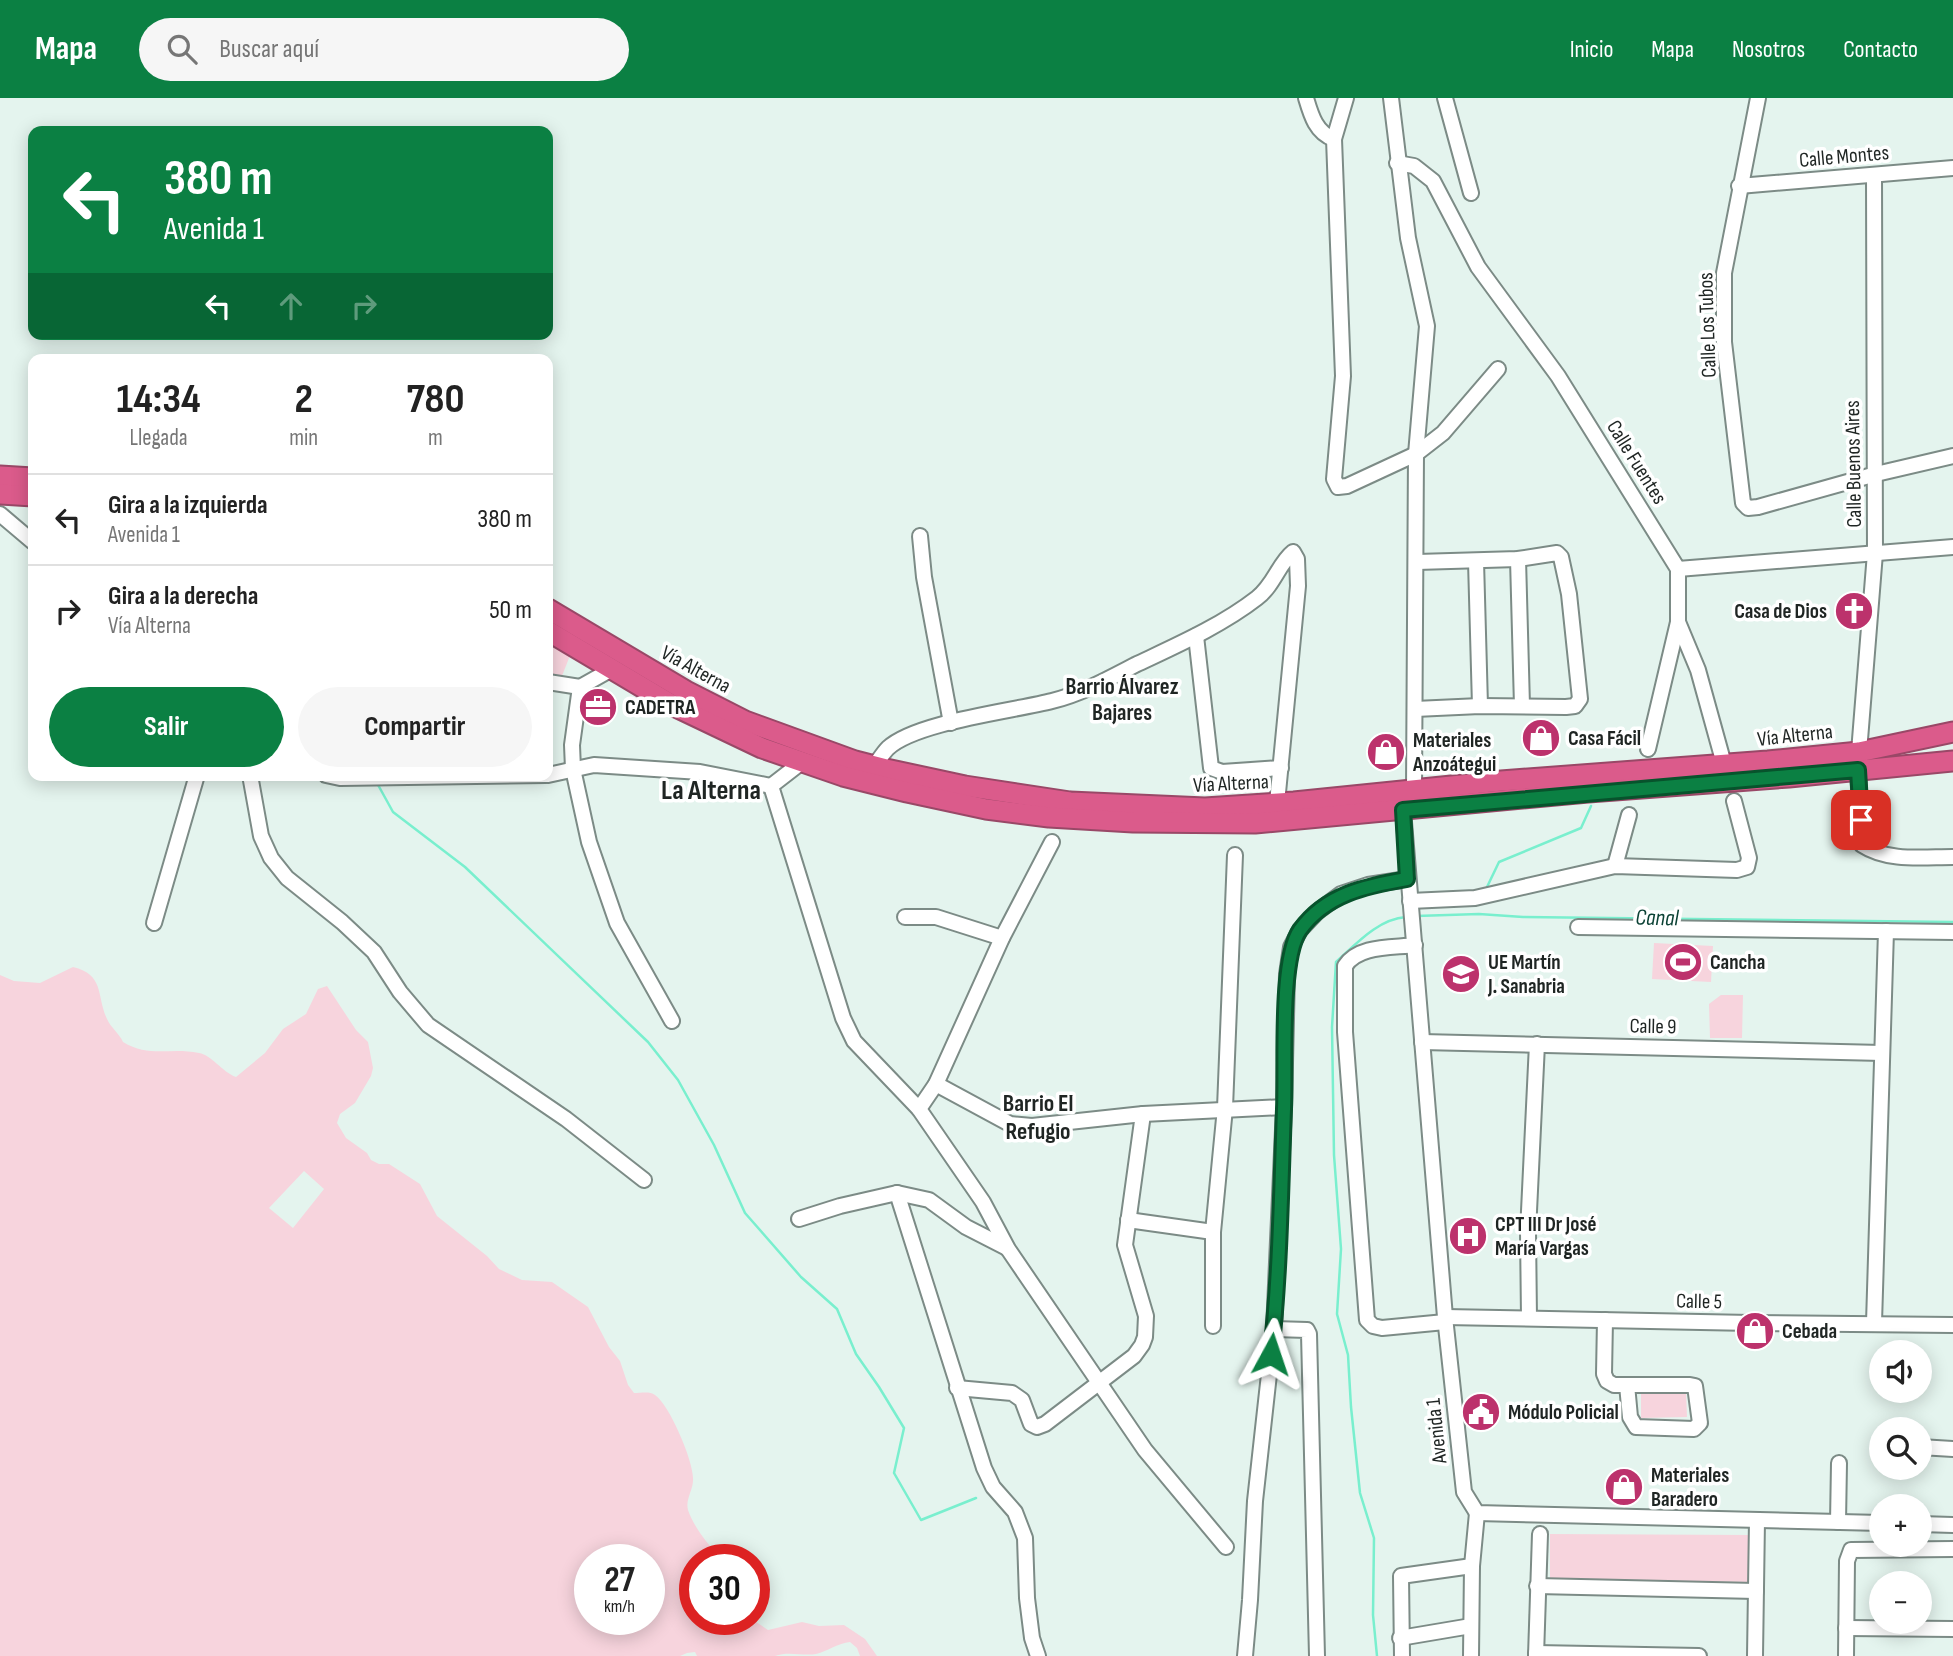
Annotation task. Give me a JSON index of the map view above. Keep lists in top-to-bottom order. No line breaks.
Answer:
{"streets":{"highway":["Vía Alterna"],"street":["Calle Montes","Calle Los Tubos","Calle Fuentes","Calle Buenos Aires","Calle 9","Calle 5","Avenida 1"]},"crossings":[["Calle Montes","Calle Los Tubos"],["Calle Montes","Calle Buenos Aires"],["Calle Los Tubos","Calle Buenos Aires"],["Calle Buenos Aires","Vía Alterna"],["Calle 9","Avenida 1"],["Calle 5","Avenida 1"]],"districts":["Barrio Álvarez Bajares","La Alterna","Barrio El Refugio"],"water":["Canal"],"places":{"church":["Casa de Dios"],"office":["CADETRA"],"shop":["Casa Fácil","Materiales Anzoátegui","Cebada","Materiales Baradero"],"sports":["Cancha"],"school or university":["UE Martín J. Sanabria"],"hospital":["CPT III Dr José María Vargas"],"public building":["Módulo Policial"]},"page":{"header":"Mapa","search":"Buscar aquí","nav":["Inicio","Mapa","Nosotros","Contacto"],"turn":["380 m","Avenida 1"],"eta":["14:34","Llegada","2","min","780","m"],"list":[{"name":"Gira a la izquierda","note":"Avenida 1","value":"380 m"},{"name":"Gira a la derecha","note":"Vía Alterna","value":"50 m"}],"buttons":["Salir","Compartir"],"map_buttons":["+","−"],"speed":"27 km/h","limit":"30"}}
